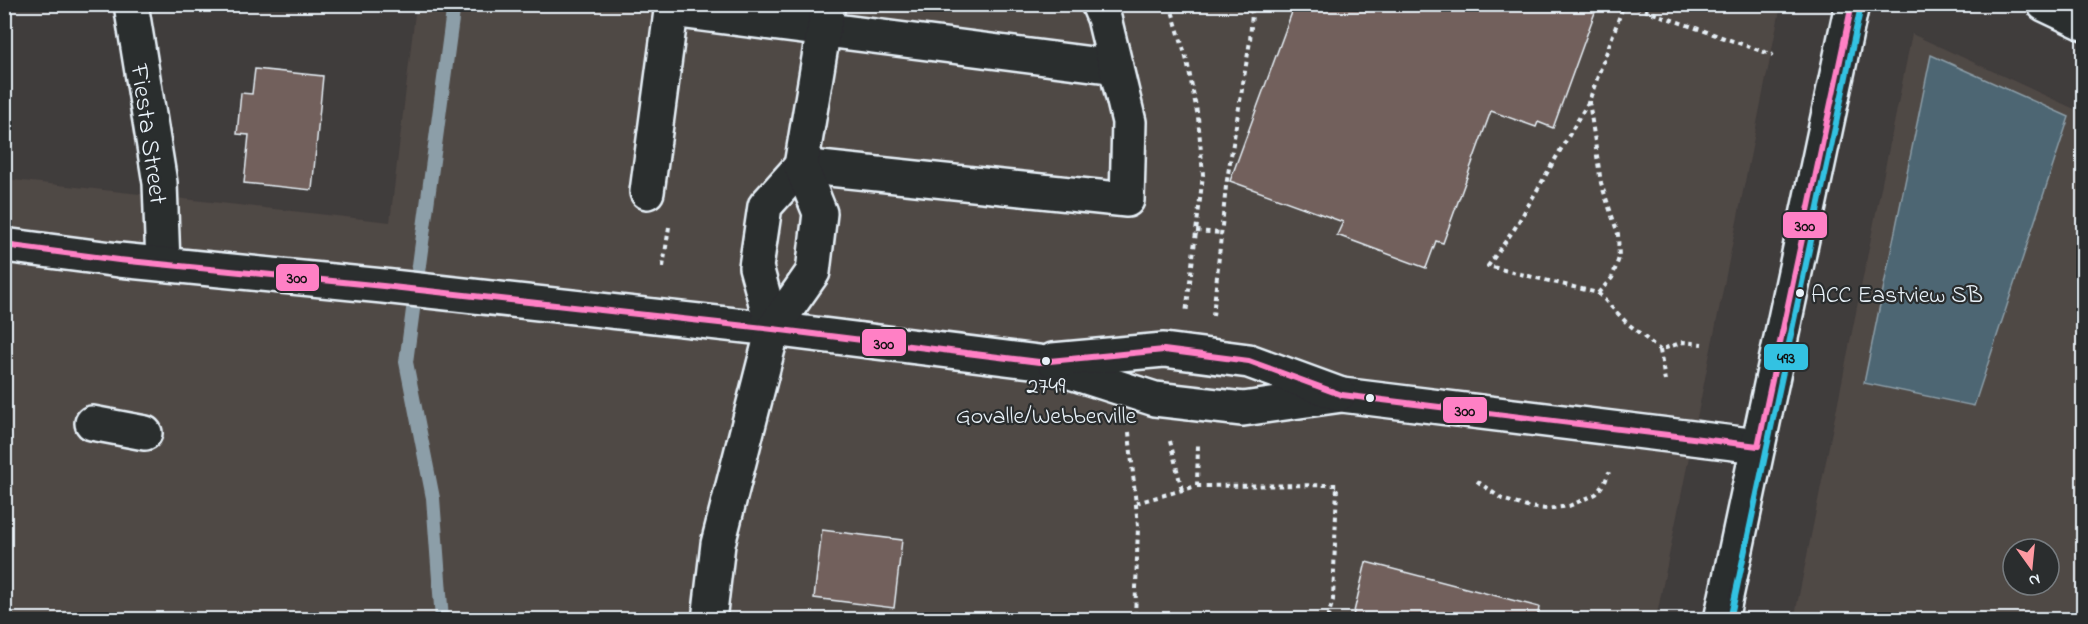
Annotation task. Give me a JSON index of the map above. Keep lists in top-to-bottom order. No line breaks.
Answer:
{"streets":{"street":["Fiesta Street"]},"places":["ACC Eastview SB","2749 Govalle/Webberville"],"lines":["transit line 300","transit line 493"],"north":"bottom"}
